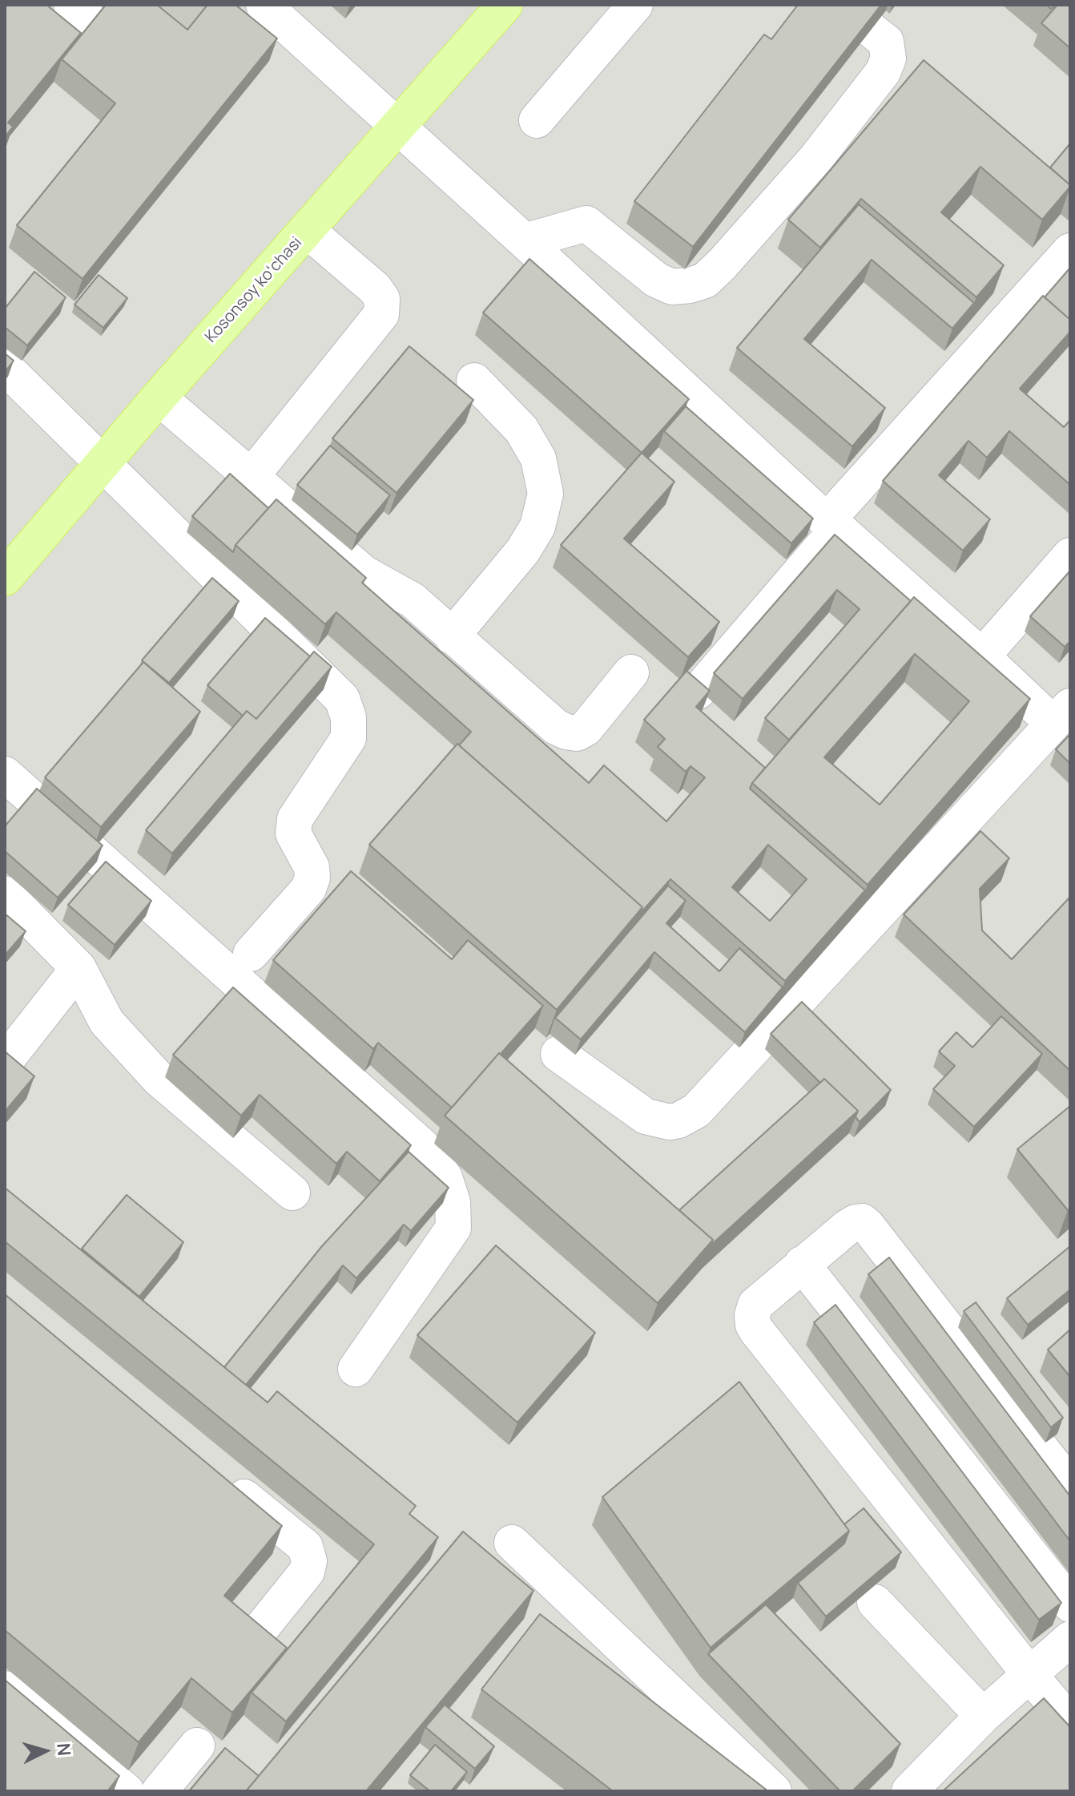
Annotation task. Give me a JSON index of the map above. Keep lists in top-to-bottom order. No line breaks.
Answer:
{"streets":{"main road":["Kosonsoy koʻchasi"]},"north":"right"}
